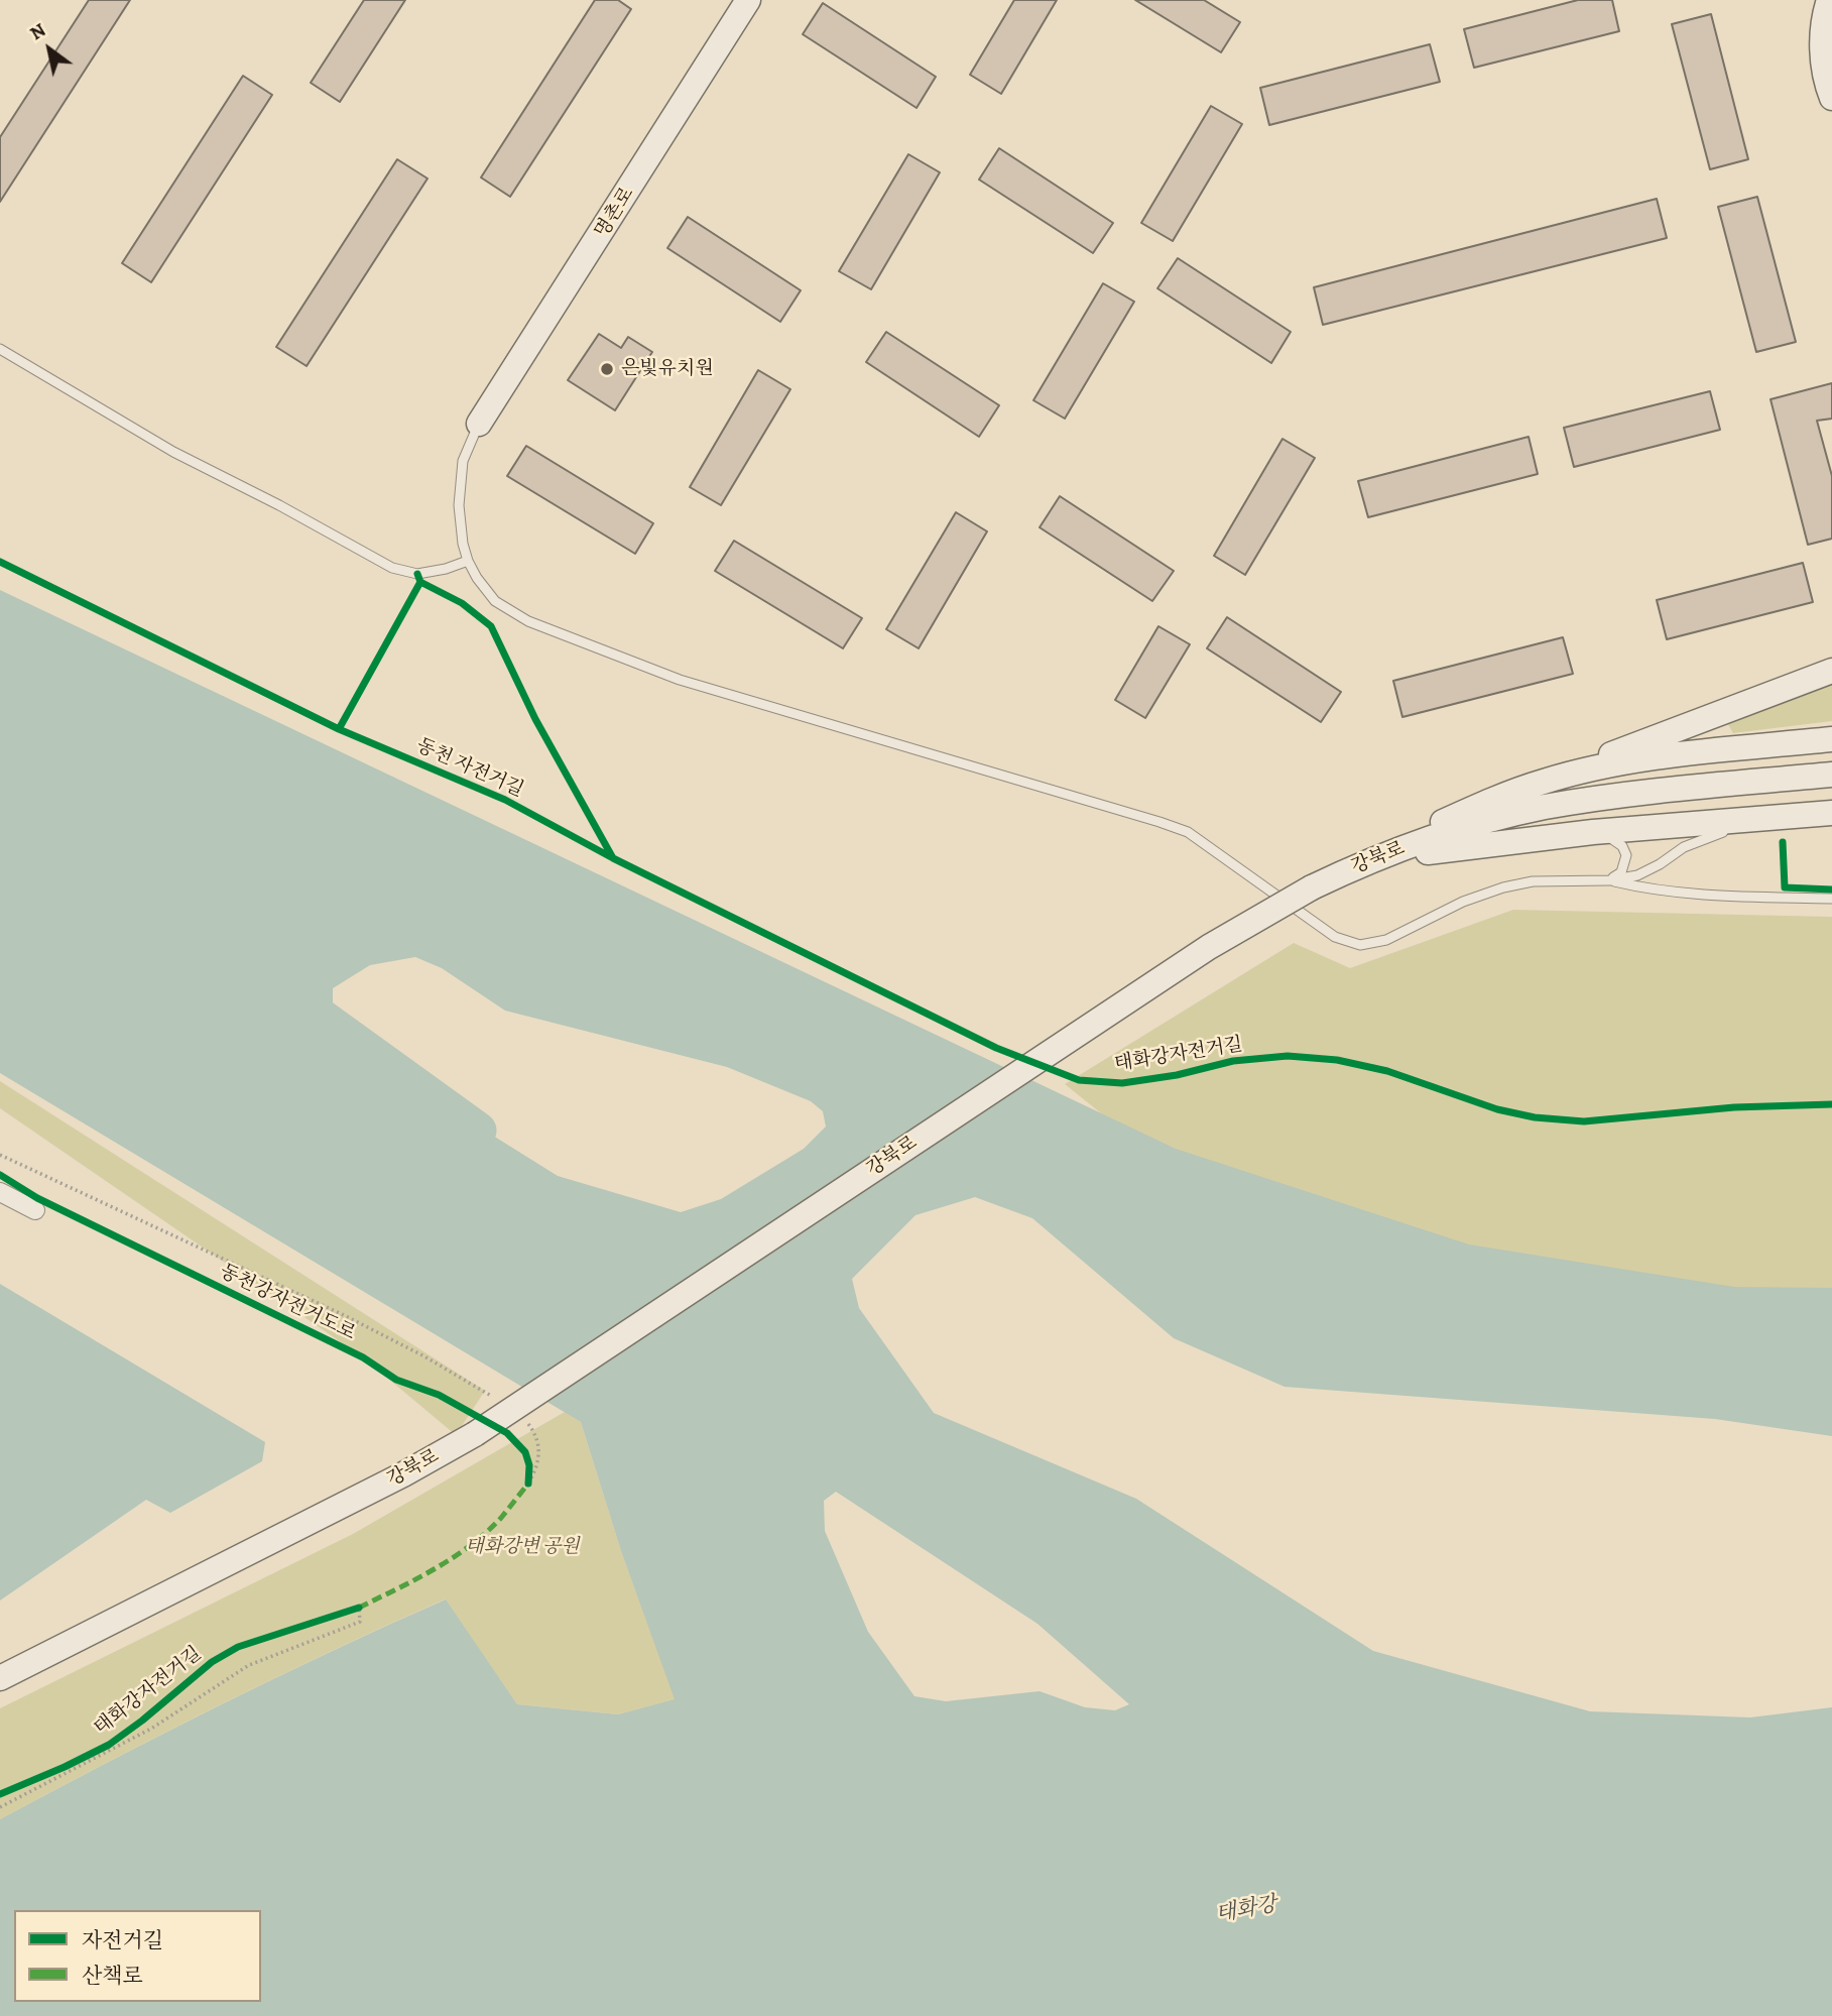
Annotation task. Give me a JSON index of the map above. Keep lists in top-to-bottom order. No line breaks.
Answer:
{"streets":{"main road":["명촌로","강북로"],"cycle path":["동천 자전거길","태화강자전거길","동천강자전거도로"]},"water":["태화강"],"parks":["태화강변 공원"],"places":["은빛유치원"],"legend":["자전거길","산책로"],"north":"top left"}
